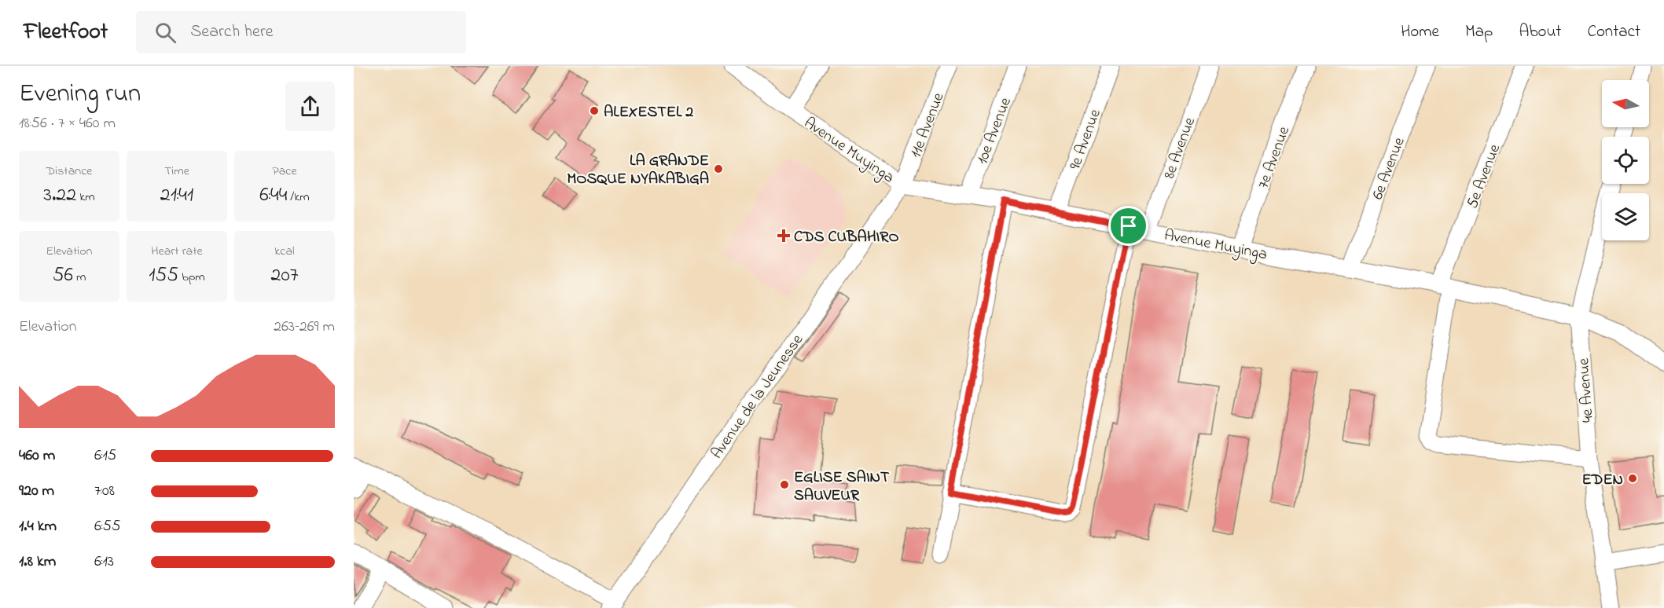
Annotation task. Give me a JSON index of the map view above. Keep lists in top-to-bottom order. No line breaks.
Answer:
{"streets":{"street":["11e Avenue","10e Avenue","9e Avenue","8e Avenue","Avenue Muyinga","7e Avenue","6e Avenue","5e Avenue","4e Avenue","Avenue de la Jeunesse"]},"crossings":[["11e Avenue","Avenue Muyinga"],["11e Avenue","Avenue de la Jeunesse"],["10e Avenue","Avenue Muyinga"],["9e Avenue","Avenue Muyinga"],["8e Avenue","Avenue Muyinga"],["Avenue Muyinga","7e Avenue"],["Avenue Muyinga","6e Avenue"],["Avenue Muyinga","5e Avenue"],["Avenue Muyinga","4e Avenue"],["Avenue Muyinga","Avenue de la Jeunesse"],["5e Avenue","4e Avenue"]],"places":{"other":["ALEXESTEL 2","LA GRANDE MOSQUE NYAKABIGA","EDEN","EGLISE SAINT SAUVEUR"],"health":["CDS CUBAHIRO"]},"north":"left","page":{"header":"Fleetfoot","search":"Search here","nav":["Home","Map","About","Contact"],"heading":["Evening run","18:56 · 7 × 460 m"],"stats":[["Distance","3.22 km"],["Time","21:41"],["Pace","6:44 /km"],["Elevation","56 m"],["Heart rate","155 bpm"],["kcal","207"]],"chart":["Elevation","263–269 m"],"list":[{"name":"460 m","note":"6:15"},{"name":"920 m","note":"7:08"},{"name":"1.4 km","note":"6:55"},{"name":"1.8 km","note":"6:13"}]}}
